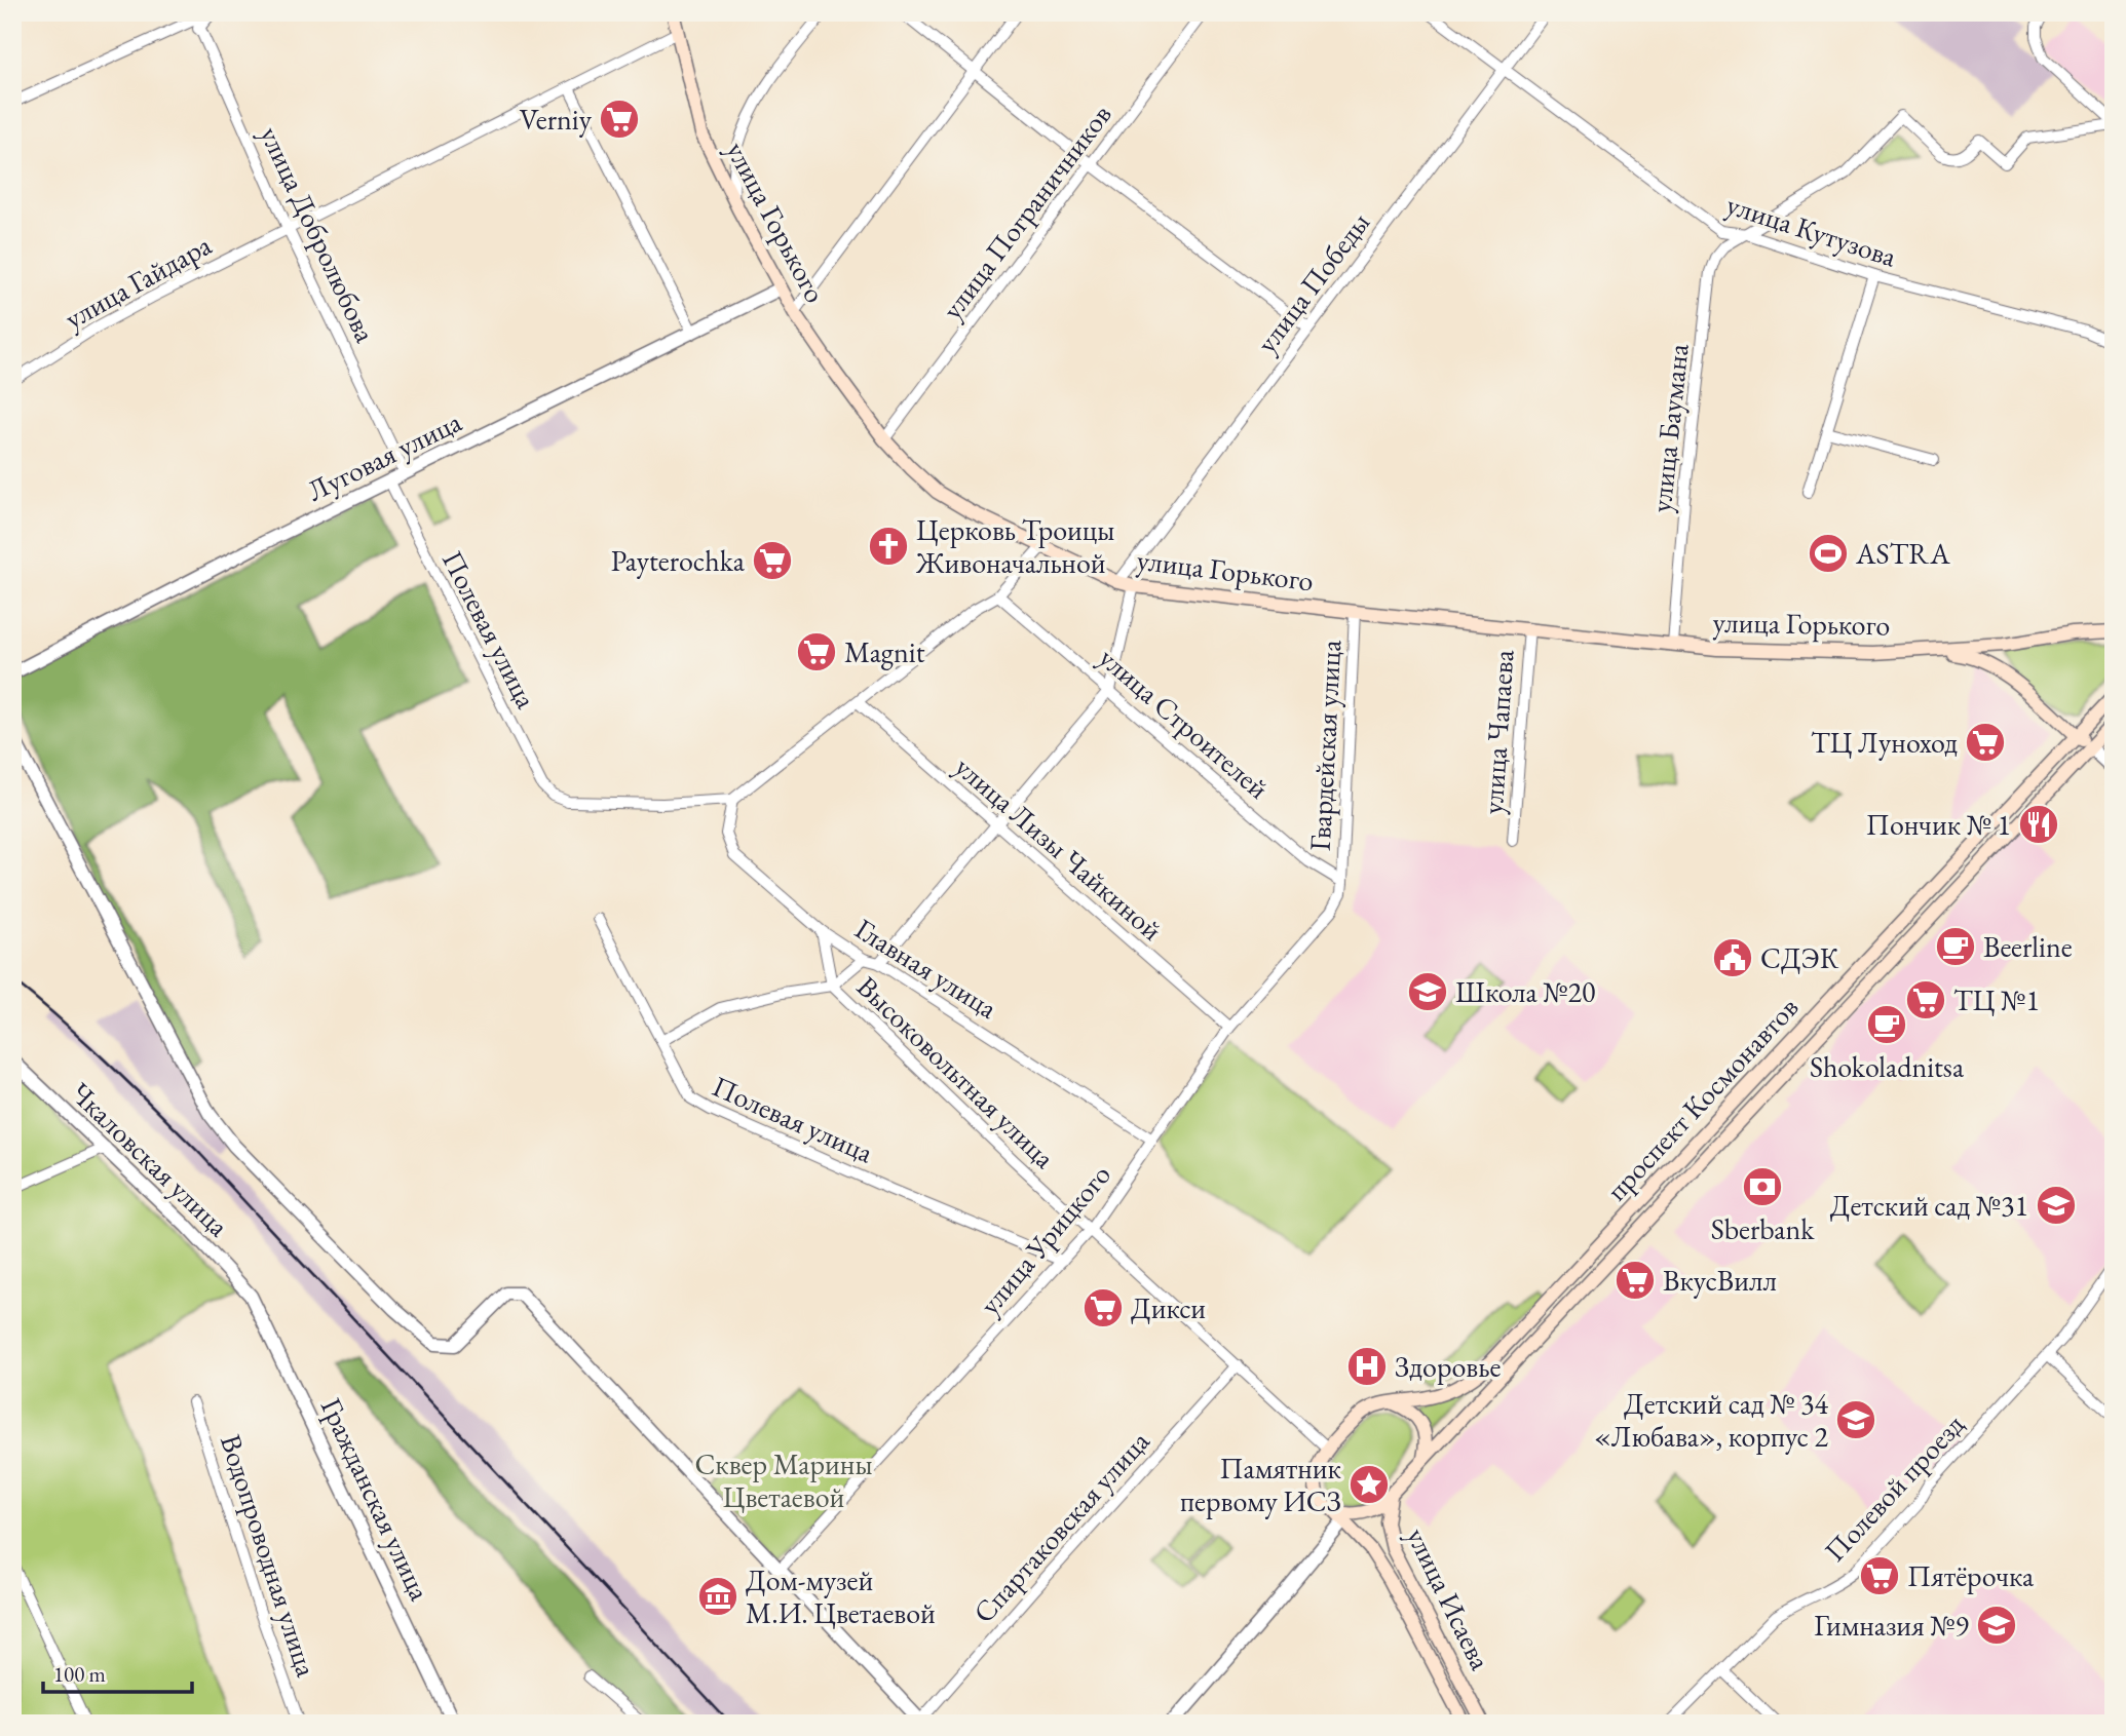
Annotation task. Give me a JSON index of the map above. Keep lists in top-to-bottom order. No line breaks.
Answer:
{"streets":{"main road":["улица Горького","проспект Космонавтов","улица Исаева"],"street":["улица Пограничников","улица Кутузова","улица Добролюбова","улица Гайдара","улица Победы","улица Баумана","Луговая улица","Полевая улица","улица Строителей","улица Чапаева","Гвардейская улица","улица Лизы Чайкиной","Главная улица","Высоковольтная улица","Чкаловская улица","улица Урицкого","Полевой проезд","Гражданская улица","Спартаковская улица","Водопроводная улица"]},"crossings":[["улица Пограничников","улица Горького"],["улица Горького","улица Гайдара"],["улица Горького","улица Победы"],["улица Горького","улица Баумана"],["улица Горького","Луговая улица"],["улица Горького","улица Чапаева"],["улица Горького","Гвардейская улица"],["улица Кутузова","улица Победы"],["улица Кутузова","улица Баумана"],["улица Добролюбова","улица Гайдара"],["улица Добролюбова","Луговая улица"],["Луговая улица","Полевая улица"],["Полевая улица","Главная улица"],["Полевая улица","улица Урицкого"],["улица Строителей","Гвардейская улица"],["улица Строителей","улица Урицкого"],["Гвардейская улица","улица Урицкого"],["улица Лизы Чайкиной","улица Урицкого"],["Главная улица","Высоковольтная улица"],["Главная улица","улица Урицкого"],["Высоковольтная улица","улица Урицкого"],["проспект Космонавтов","улица Исаева"],["Чкаловская улица","Гражданская улица"]],"parks":["Сквер Марины Цветаевой"],"places":{"supermarket":["Verniy","Payterochka","Magnit","ТЦ Луноход","ТЦ №1","ВкусВилл","Дикси","Пятёрочка"],"church":["Церковь Троицы Живоначальной"],"sports":["ASTRA"],"restaurant":["Пончик № 1"],"cafe":["Beerline","Shokoladnitsa"],"public building":["СДЭК"],"school or university":["Школа №20","Детский сад №31","Детский сад № 34 «Любава», корпус 2","Гимназия №9"],"bank":["Sberbank"],"hospital":["Здоровье"],"place":["Памятник первому ИСЗ"],"museum":["Дом-музей М.И. Цветаевой"]},"scale_bar":"100 m"}
